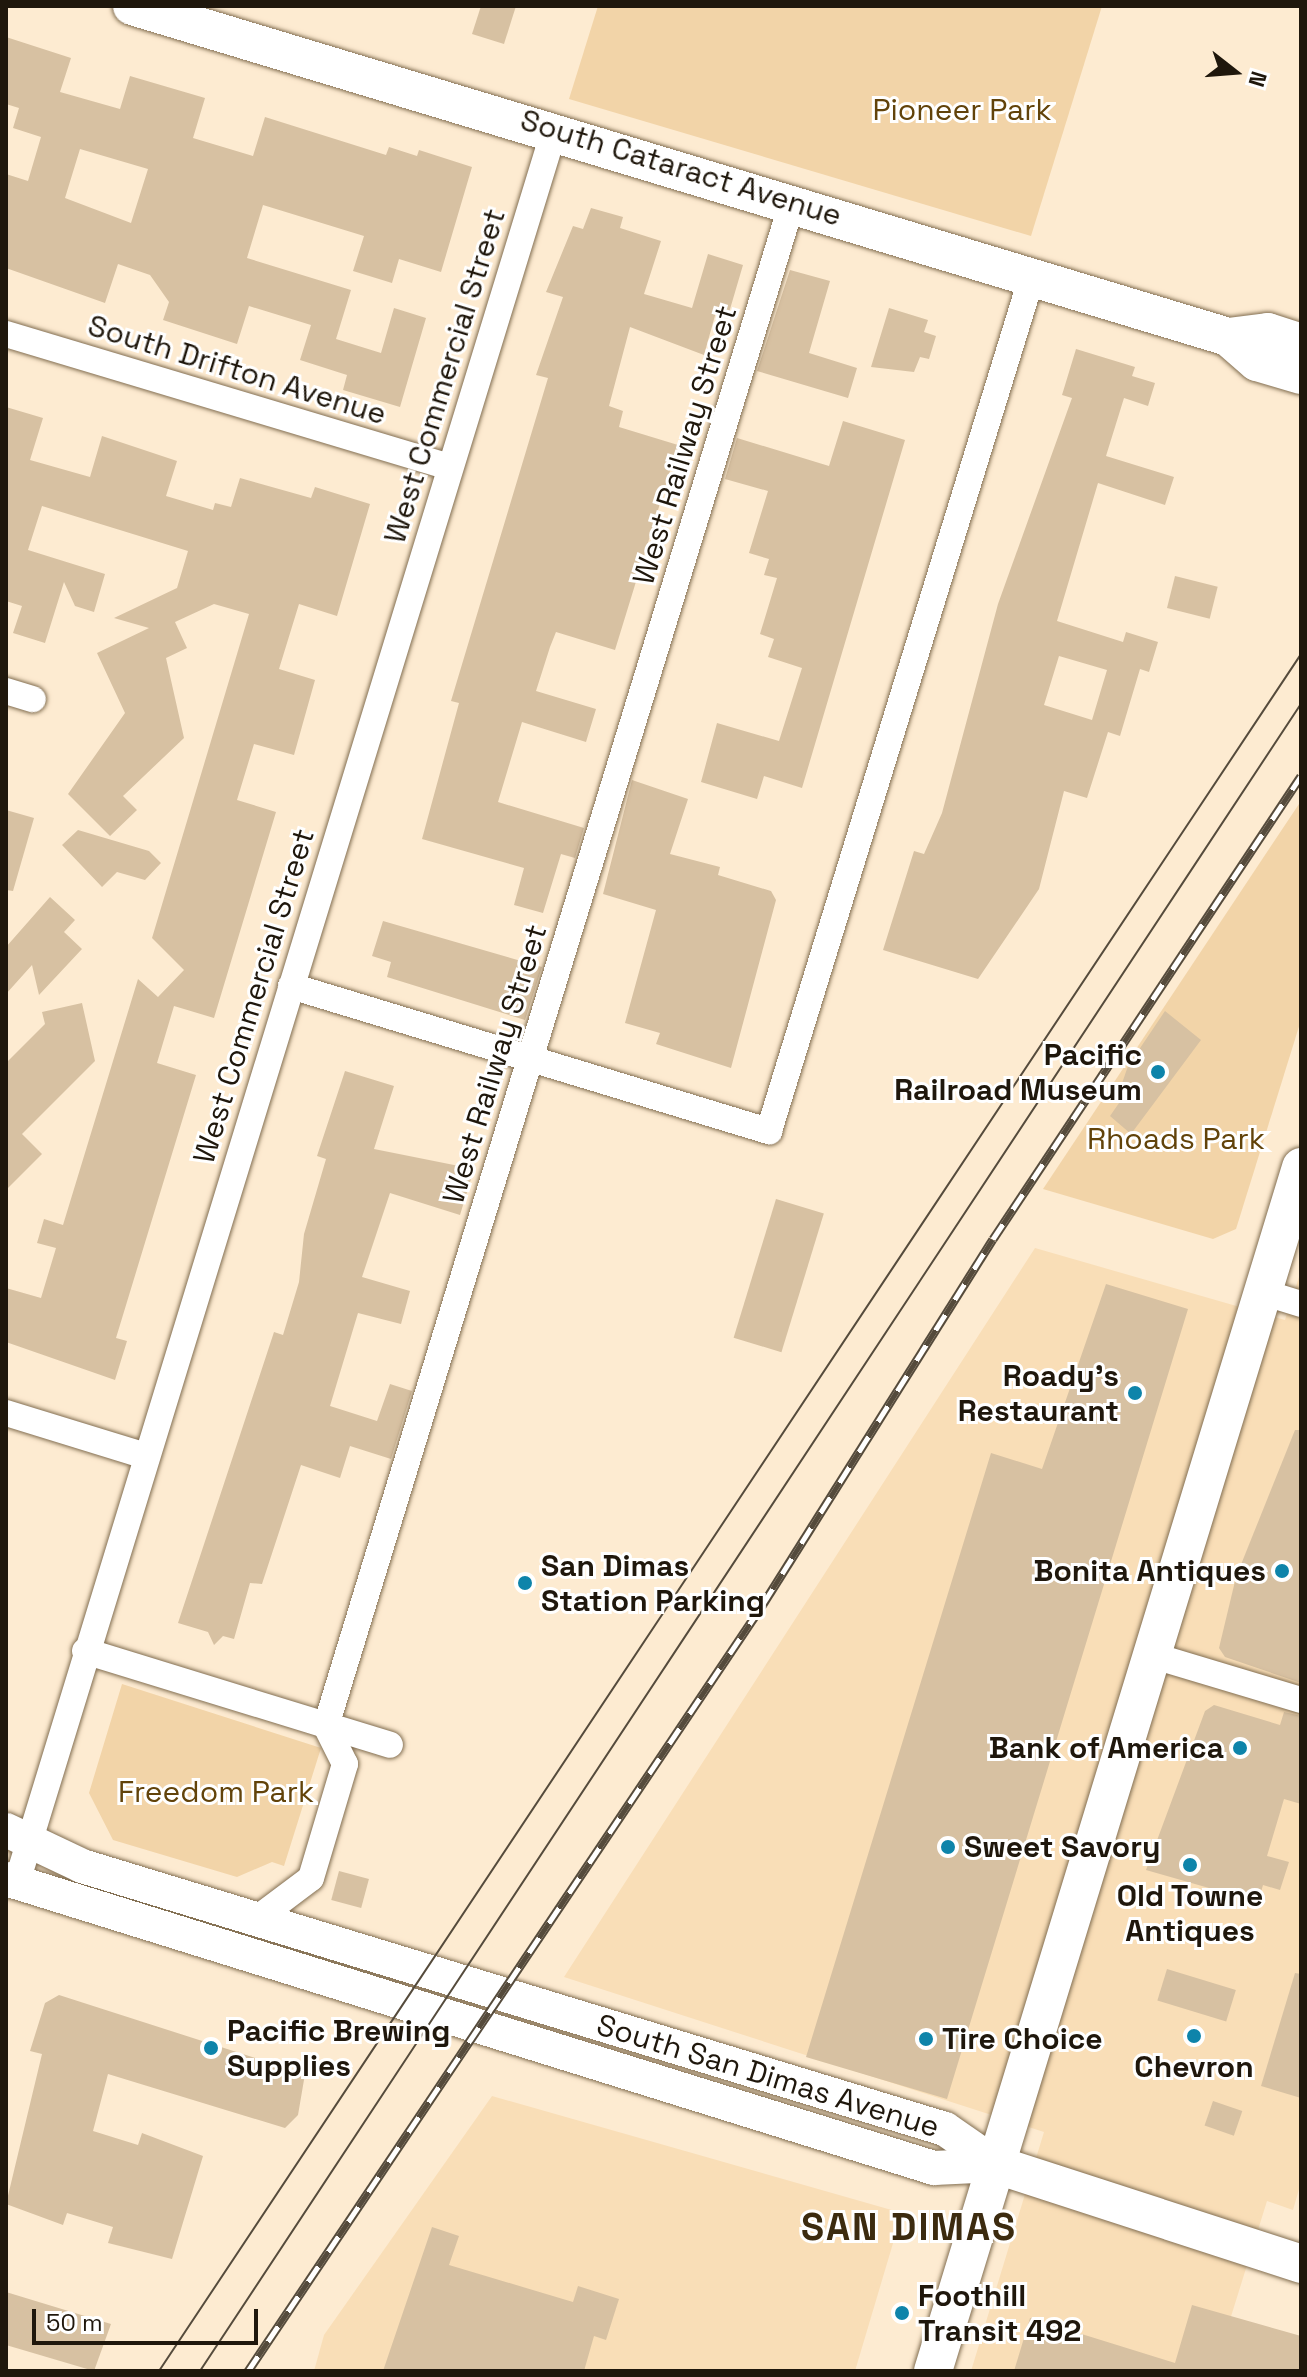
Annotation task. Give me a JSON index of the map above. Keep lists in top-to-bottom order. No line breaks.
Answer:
{"streets":{"main road":["South Cataract Avenue"],"street":["South Drifton Avenue","West Commercial Street","West Railway Street","South San Dimas Avenue"]},"crossings":[["South Cataract Avenue","West Commercial Street"],["South Cataract Avenue","West Railway Street"],["South Drifton Avenue","West Commercial Street"],["West Commercial Street","South San Dimas Avenue"]],"districts":["SAN DIMAS"],"parks":["Pioneer Park","Rhoads Park","Freedom Park"],"places":["Pacific Railroad Museum","Roady's Restaurant","Bonita Antiques","San Dimas Station Parking","Bank of America","Sweet Savory","Old Towne Antiques","Chevron","Tire Choice","Pacific Brewing Supplies","Foothill Transit 492"],"scale_bar":"50 m","north":"right"}
